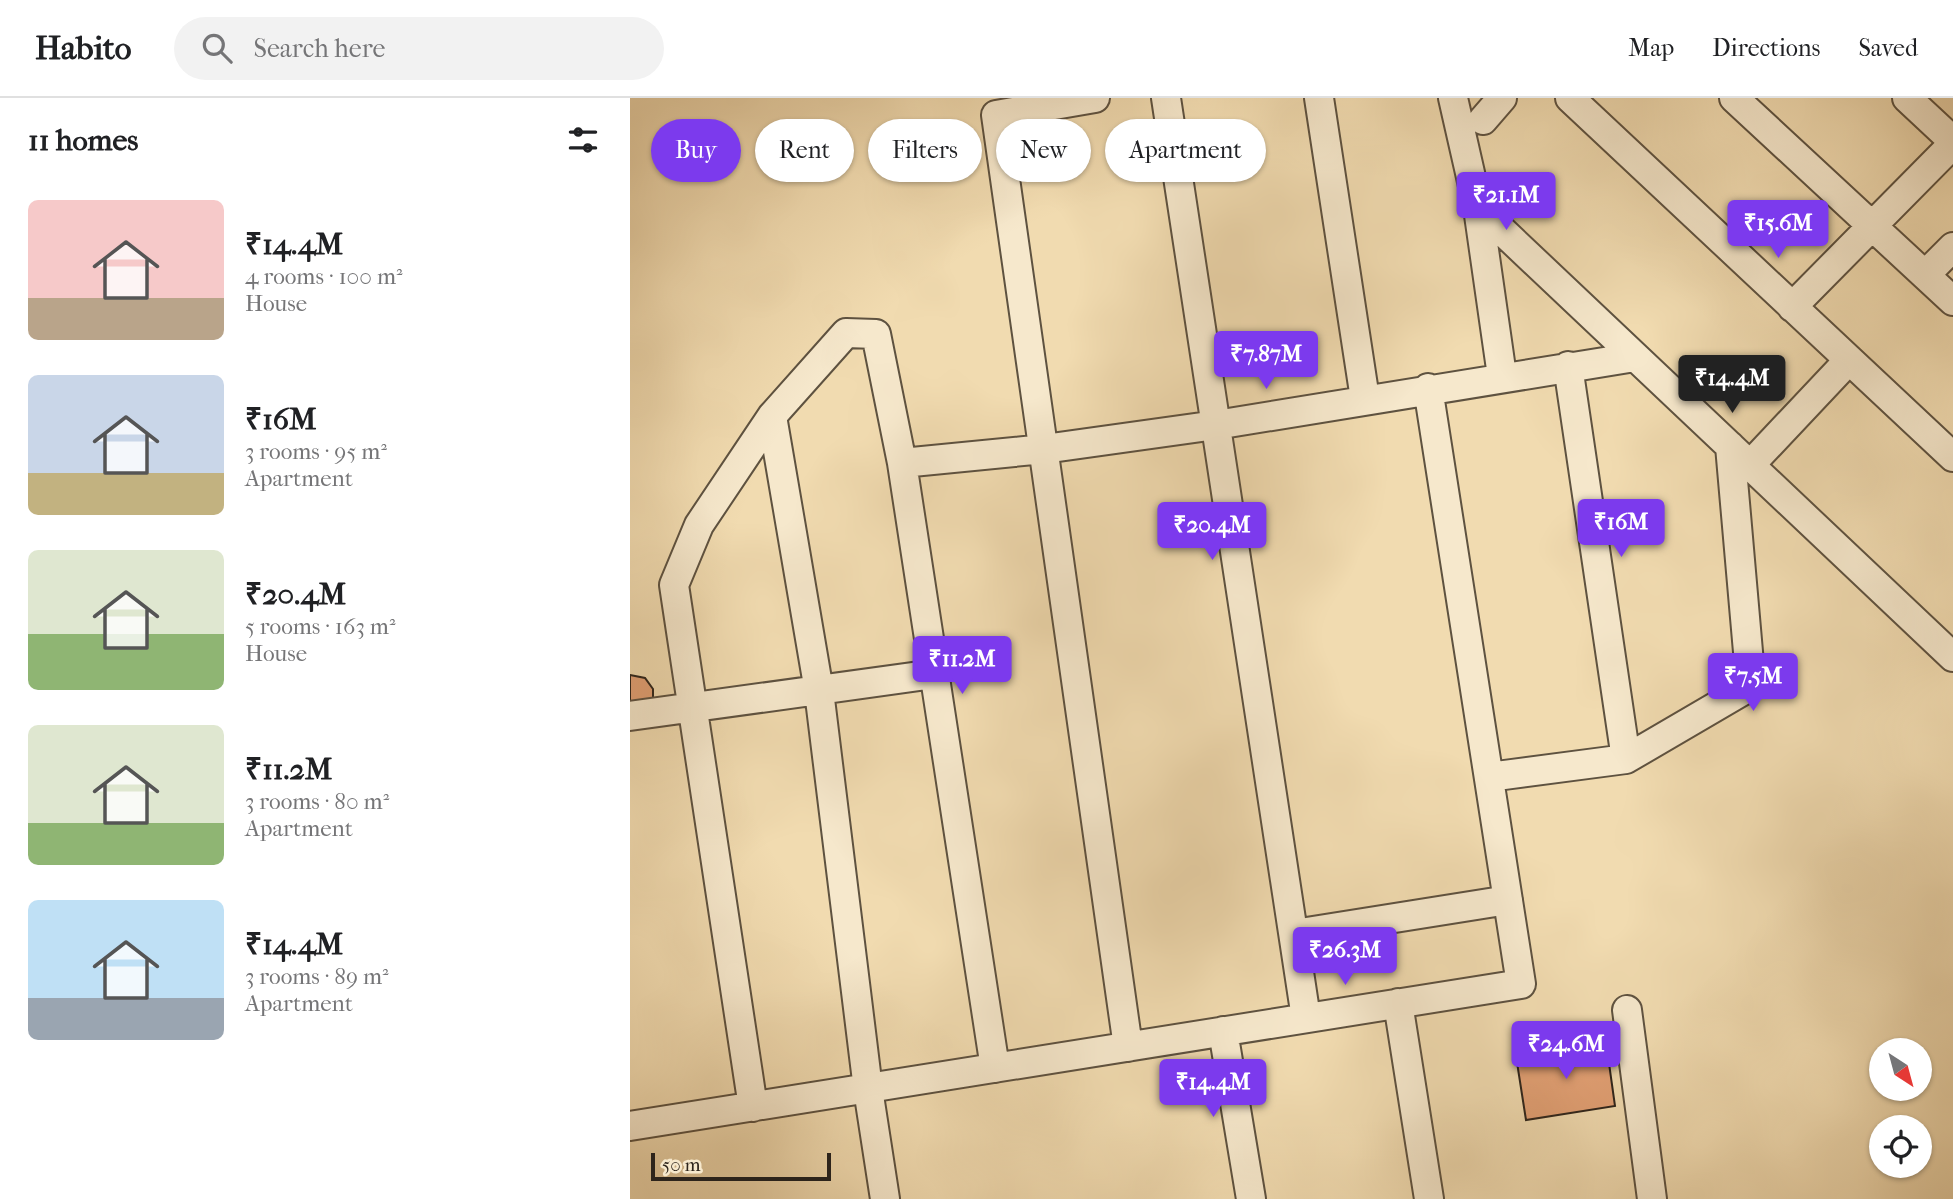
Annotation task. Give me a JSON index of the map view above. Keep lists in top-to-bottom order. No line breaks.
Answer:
{"scale_bar":"50 m","north":"bottom right","page":{"header":"Habito","search":"Search here","nav":["Map","Directions","Saved"],"heading":"11 homes","chip":["Buy","Rent","Filters","New","Apartment"],"price":["₹21.1M","₹15.6M","₹7.87M","₹14.4M","₹16M","₹20.4M","₹11.2M","₹7.5M","₹26.3M","₹24.6M","₹14.4M"],"list":[{"name":"₹14.4M","note":"4 rooms · 100 m² · House"},{"name":"₹16M","note":"3 rooms · 95 m² · Apartment"},{"name":"₹20.4M","note":"5 rooms · 163 m² · House"},{"name":"₹11.2M","note":"3 rooms · 80 m² · Apartment"},{"name":"₹14.4M","note":"3 rooms · 89 m² · Apartment"}],"scale":"50 m"}}
